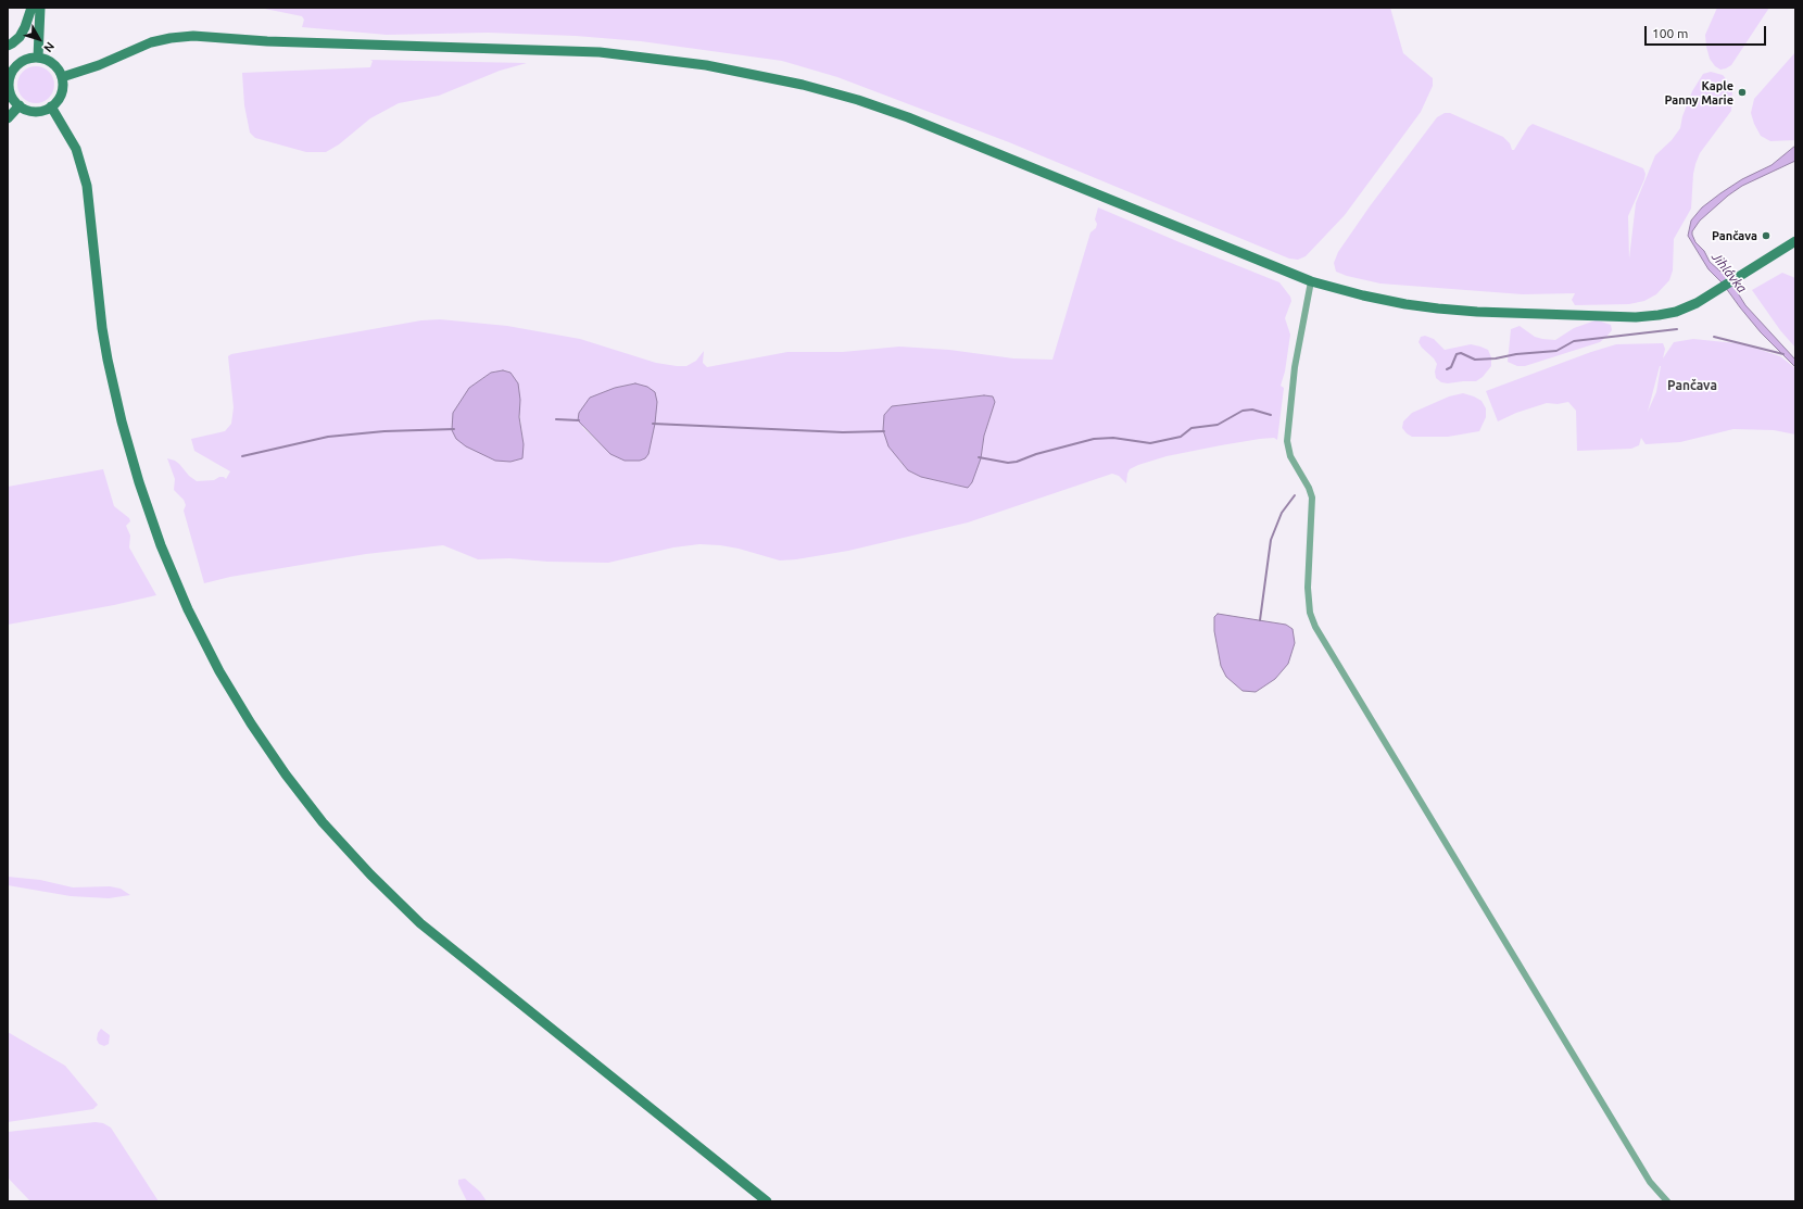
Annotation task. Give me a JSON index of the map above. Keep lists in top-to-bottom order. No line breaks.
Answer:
{"districts":["Pančava"],"water":["Jihlávka"],"places":["Kaple Panny Marie","Pančava"],"scale_bar":"100 m","north":"bottom right"}
